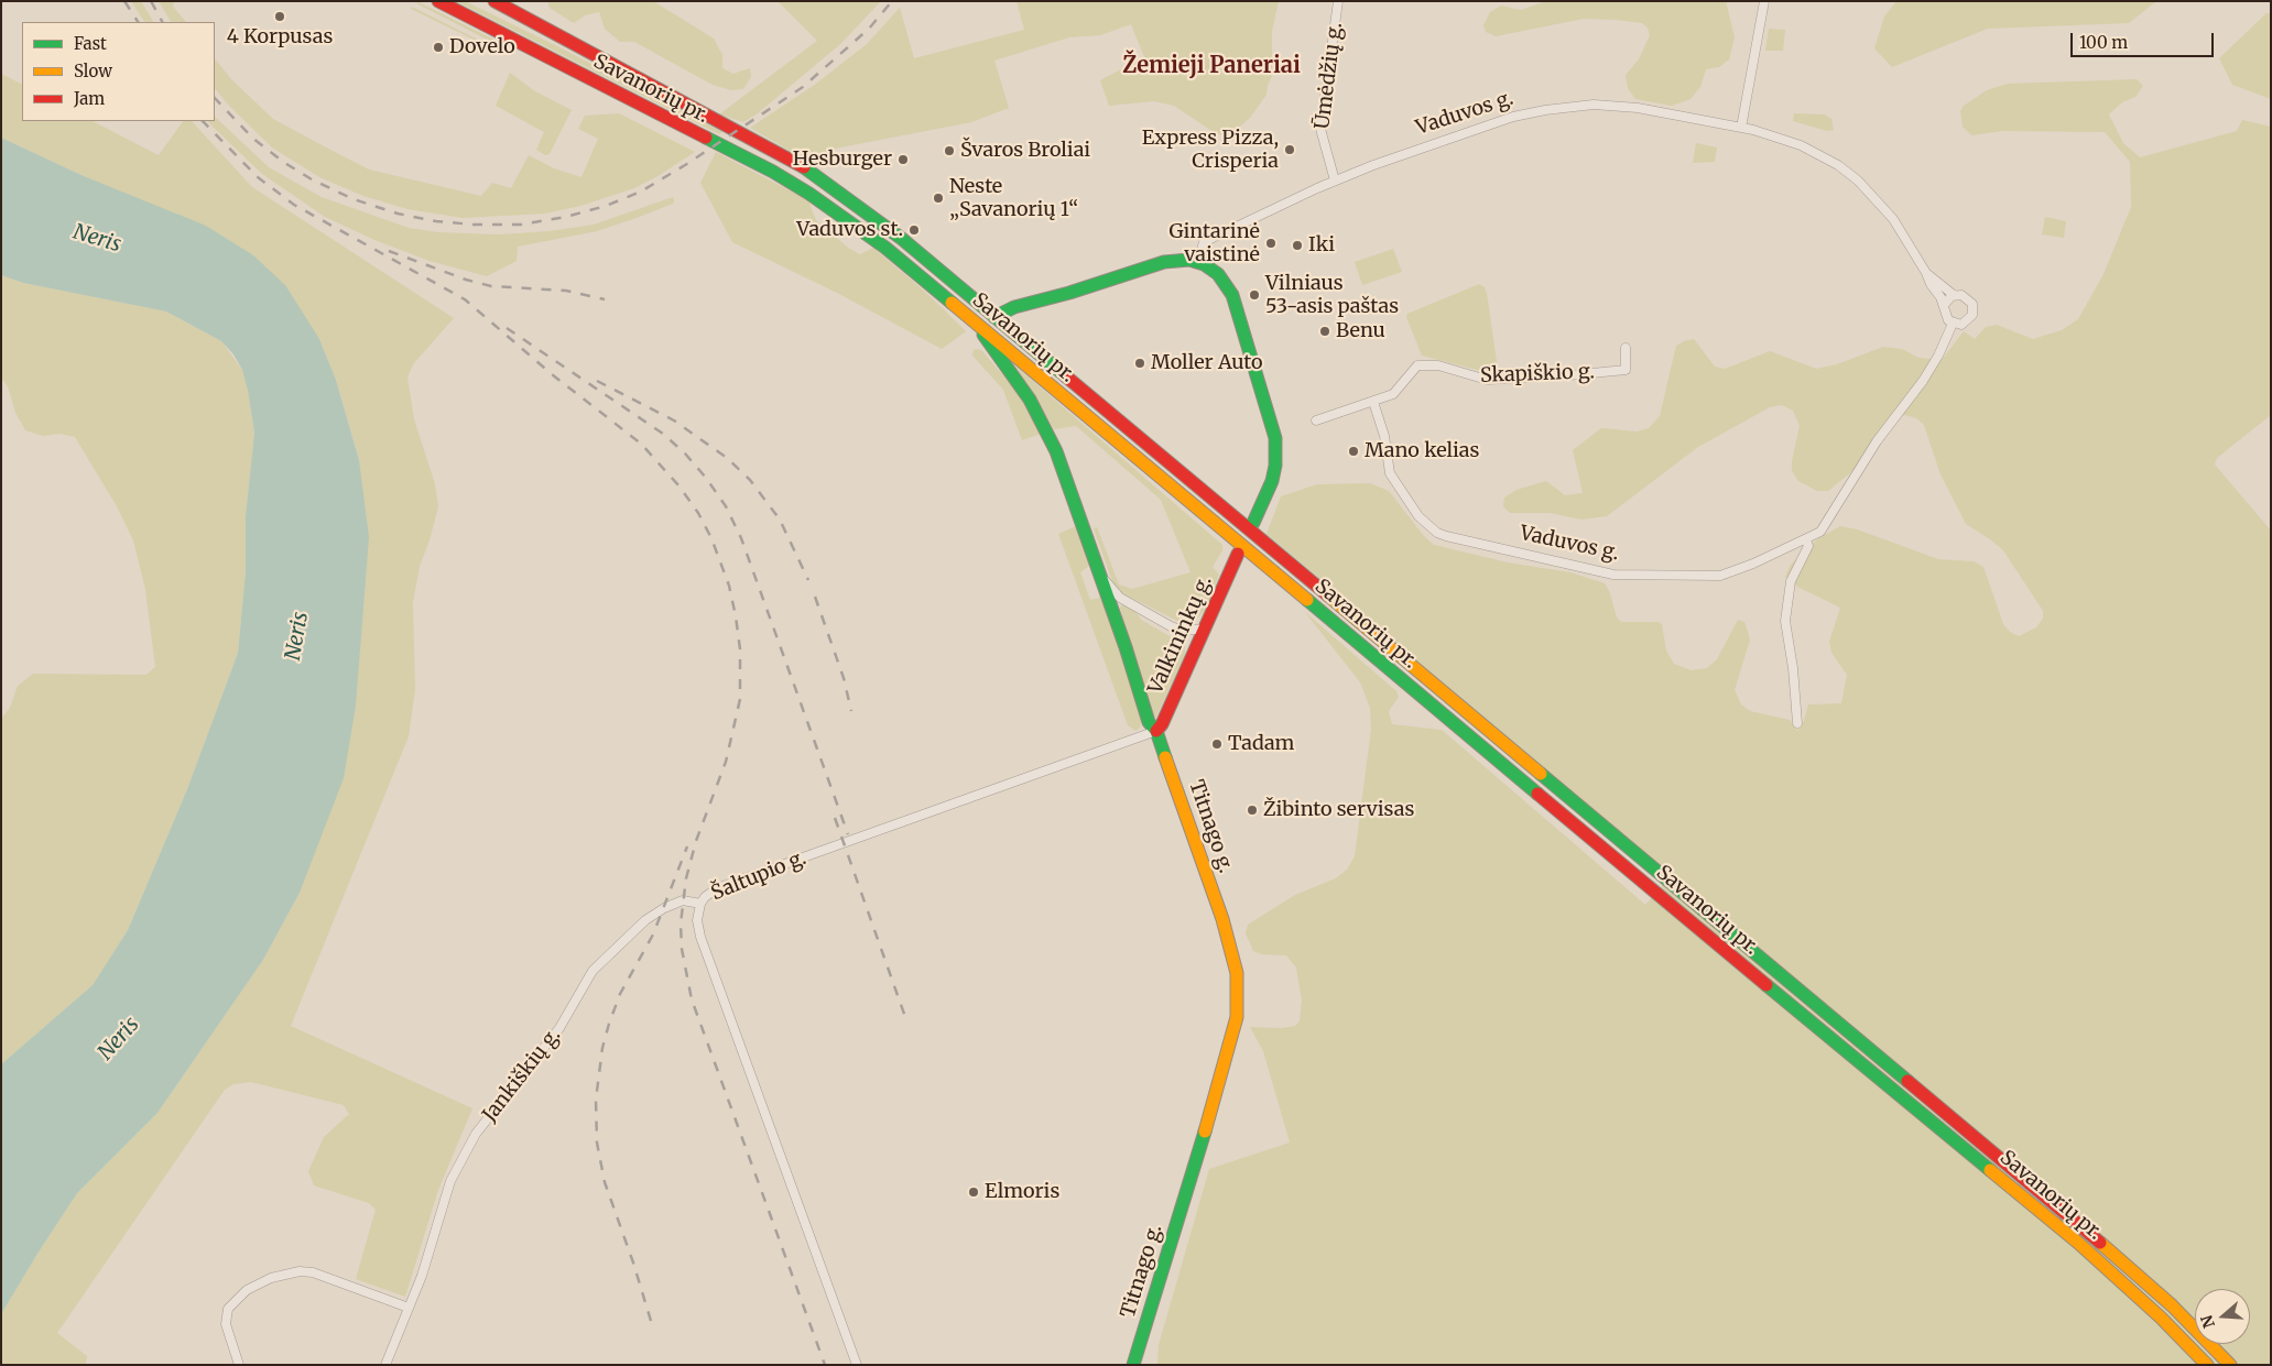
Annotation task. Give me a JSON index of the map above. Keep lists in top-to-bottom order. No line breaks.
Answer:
{"streets":{"main road":["Savanorių pr.","Valkininkų g.","Titnago g."],"street":["Ūmėdžių g.","Vaduvos g.","Skapiškio g.","Šaltupio g.","Jankiškių g."]},"crossings":[["Ūmėdžių g.","Vaduvos g."],["Savanorių pr.","Titnago g."],["Vaduvos g.","Skapiškio g."],["Valkininkų g.","Titnago g."],["Valkininkų g.","Šaltupio g."],["Titnago g.","Šaltupio g."],["Šaltupio g.","Jankiškių g."]],"districts":["Žemieji Paneriai"],"water":["Neris"],"places":["4 Korpusas","Dovelo","Express Pizza, Crisperia","Švaros Broliai","Hesburger","Neste „Savanorių 1“","Vaduvos st.","Gintarinė vaistinė","Iki","Vilniaus 53-asis paštas","Benu","Moller Auto","Mano kelias","Tadam","Žibinto servisas","Elmoris"],"legend":["Fast","Slow","Jam"],"scale_bar":"100 m","north":"left"}
